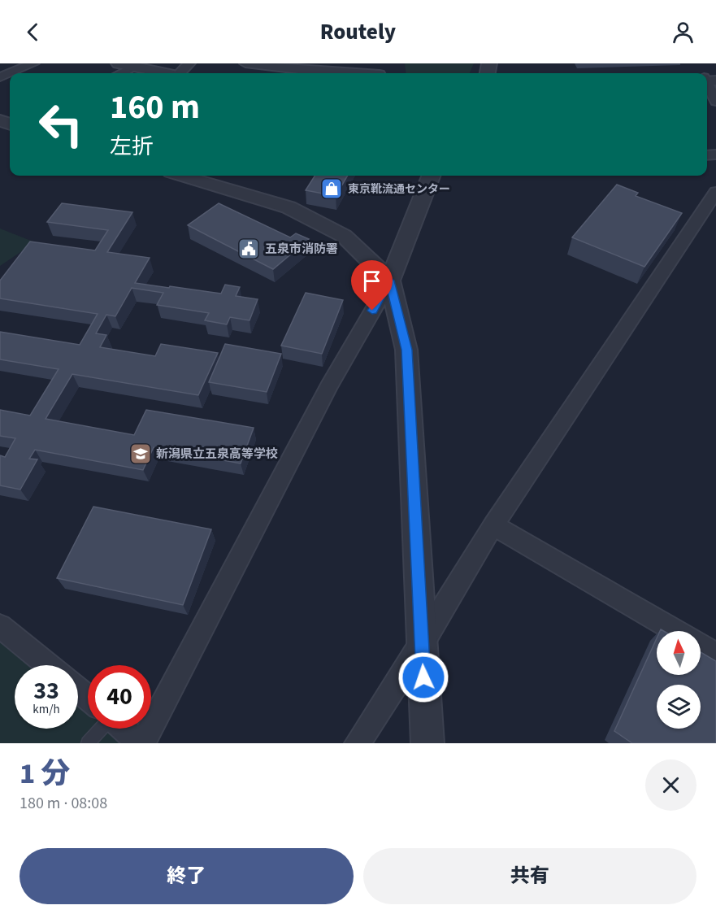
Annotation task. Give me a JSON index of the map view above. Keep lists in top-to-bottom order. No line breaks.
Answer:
{"places":{"shop":["東京靴流通センター"],"public building":["五泉市消防署"],"school or university":["新潟県立五泉高等学校"]},"north":"top","page":{"header":"Routely","turn":["160 m","左折"],"speed":"33 km/h","limit":"40","heading":["1 分","180 m · 08:08"],"buttons":["終了","共有"]}}
